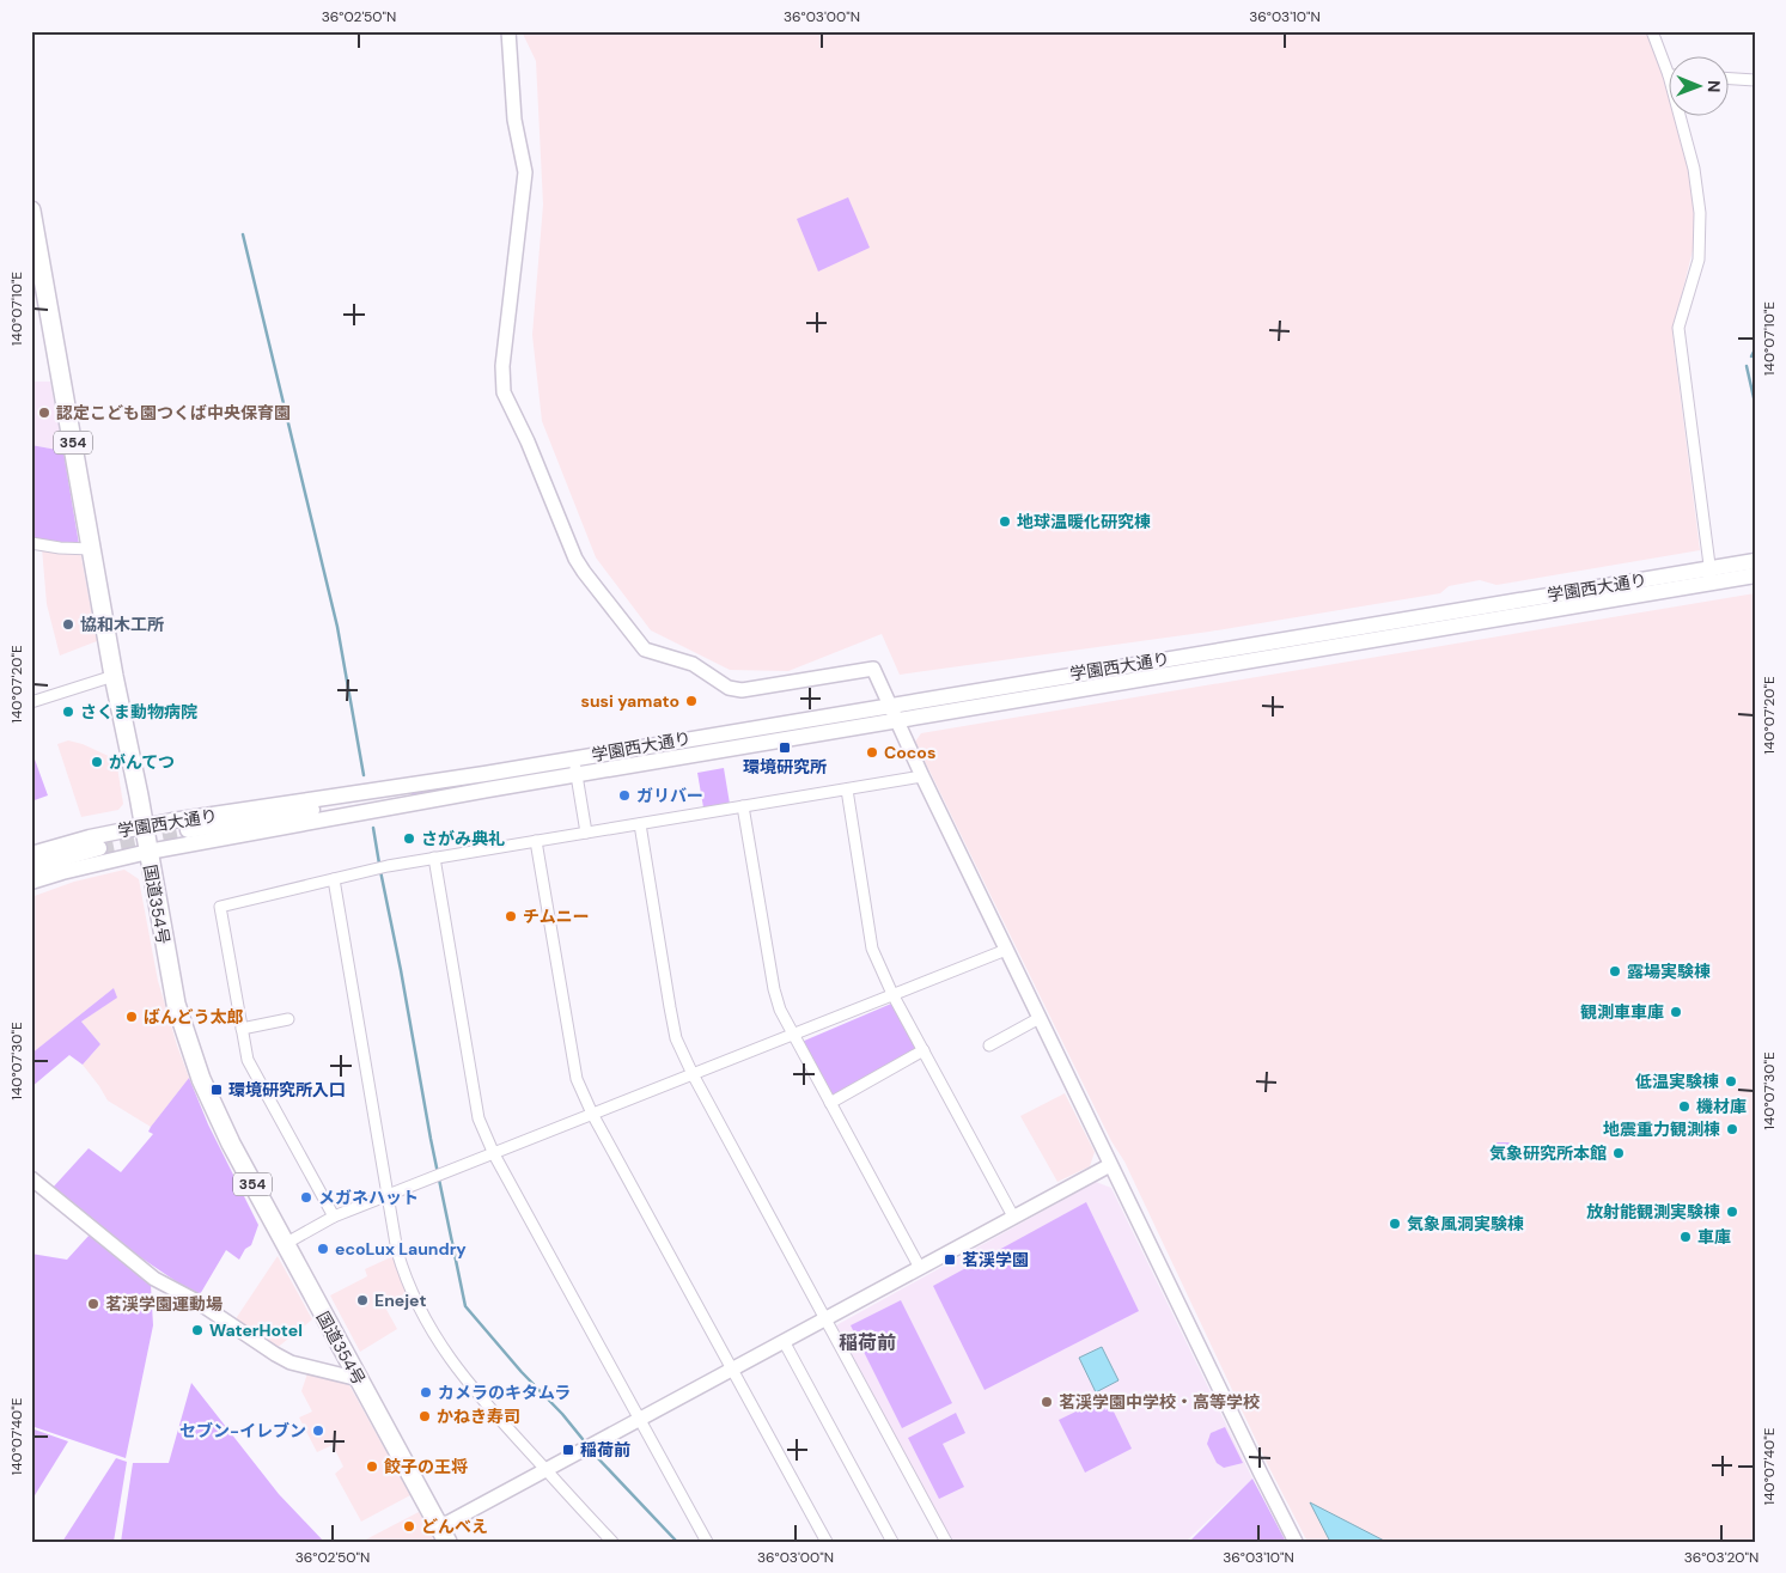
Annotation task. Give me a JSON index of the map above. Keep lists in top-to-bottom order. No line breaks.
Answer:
{"streets":{"highway":["354","国道354号"],"main road":["学園西大通り"]},"crossings":[["学園西大通り","国道354号"]],"districts":["稲荷前"],"places":{"other":["認定こども園つくば中央保育園","地球温暖化研究棟","協和木工所","susi yamato","さくま動物病院","Cocos","がんてつ","ガリバー","さがみ典礼","チムニー","露場実験棟","観測車車庫","ばんどう太郎","低温実験棟","機材庫","地震重力観測棟","気象研究所本館","メガネハット","放射能観測実験棟","気象風洞実験棟","車庫","ecoLux Laundry","Enejet","茗渓学園運動場","WaterHotel","カメラのキタムラ","茗渓学園中学校・高等学校","かねき寿司","セブン-イレブン","餃子の王将","どんべえ"],"transit":["環境研究所","環境研究所入口","茗渓学園","稲荷前"]},"north":"right","coordinates":["36°02'50\"N","36°03'00\"N","36°03'10\"N","140°07'10\"E","140°07'20\"E","140°07'30\"E","140°07'40\"E","36°03'20\"N"]}
